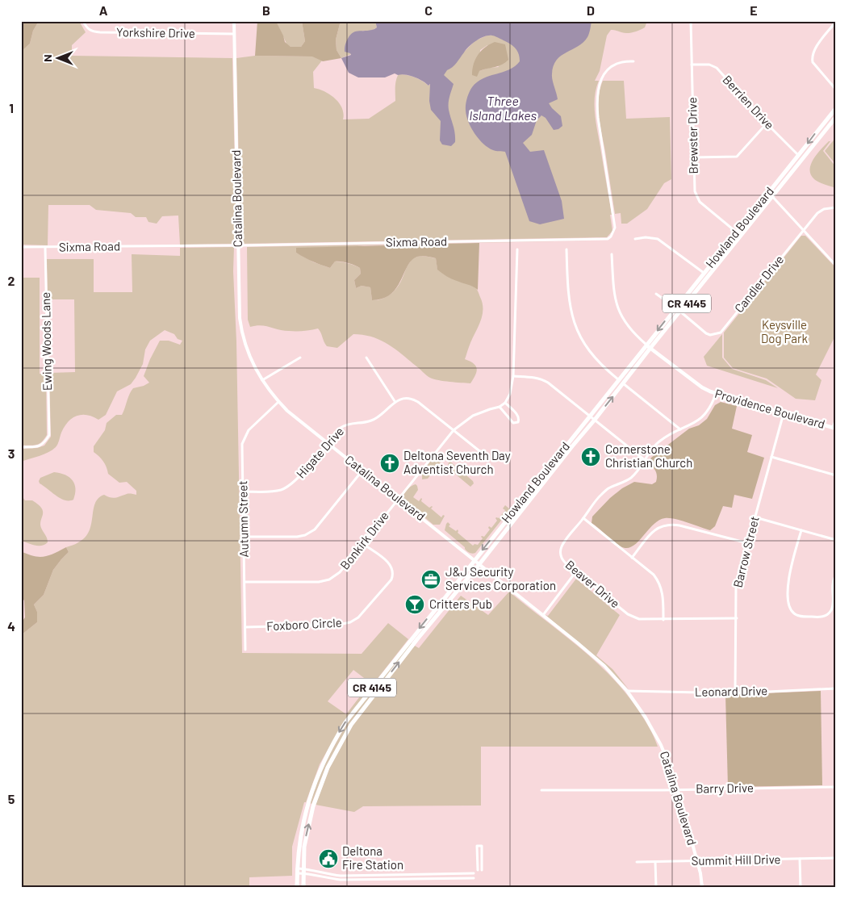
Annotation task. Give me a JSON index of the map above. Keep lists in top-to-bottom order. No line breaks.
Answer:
{"streets":{"main road":["Howland Boulevard","CR 4145","Providence Boulevard"],"street":["Yorkshire Drive","Berrien Drive","Brewster Drive","Catalina Boulevard","Sixma Road","Candler Drive","Ewing Woods Lane","Higate Drive","Autumn Street","Bonkirk Drive","Barrow Street","Beaver Drive","Foxboro Circle","Leonard Drive","Barry Drive","Summit Hill Drive"]},"crossings":[["Yorkshire Drive","Catalina Boulevard"],["Berrien Drive","Brewster Drive"],["Berrien Drive","Howland Boulevard"],["Brewster Drive","Howland Boulevard"],["Catalina Boulevard","Howland Boulevard"],["Catalina Boulevard","Sixma Road"],["Catalina Boulevard","Higate Drive"],["Catalina Boulevard","Autumn Street"],["Catalina Boulevard","Bonkirk Drive"],["Catalina Boulevard","Leonard Drive"],["Catalina Boulevard","Barry Drive"],["Catalina Boulevard","Summit Hill Drive"],["Howland Boulevard","Candler Drive"],["Howland Boulevard","Providence Boulevard"],["Sixma Road","Ewing Woods Lane"],["Providence Boulevard","Barrow Street"],["Providence Boulevard","Beaver Drive"],["Higate Drive","Autumn Street"],["Autumn Street","Bonkirk Drive"],["Autumn Street","Foxboro Circle"],["Bonkirk Drive","Foxboro Circle"],["Barrow Street","Beaver Drive"],["Barrow Street","Leonard Drive"]],"water":["Three Island Lakes"],"parks":["Keysville Dog Park"],"places":{"church":["Cornerstone Christian Church","Deltona Seventh Day Adventist Church"],"office":["J&J Security Services Corporation"],"bar":["Critters Pub"],"public building":["Deltona Fire Station"]},"north":"left","grid":{"columns":["A","B","C","D","E"],"rows":["1","2","3","4","5"]}}
